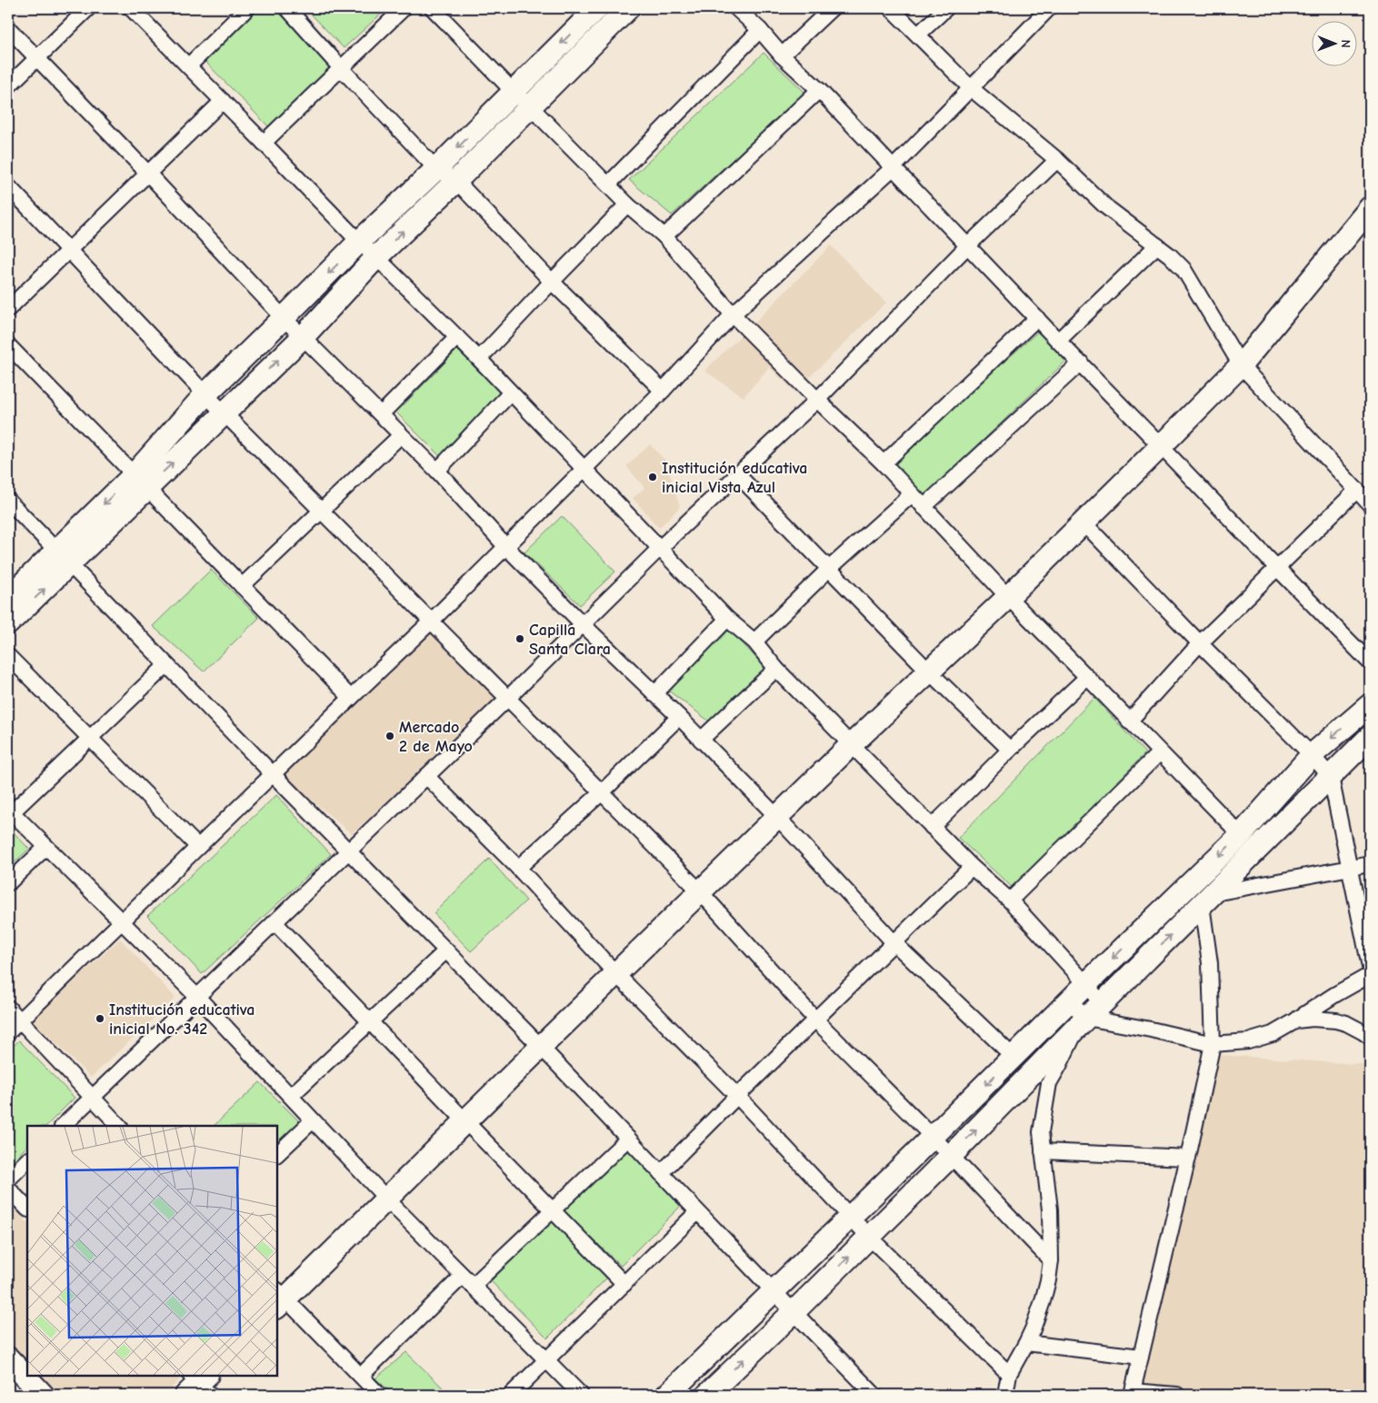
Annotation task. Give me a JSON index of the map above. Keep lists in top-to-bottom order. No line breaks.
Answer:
{"places":["Institución educativa inicial Vista Azul","Capilla Santa Clara","Mercado 2 de Mayo","Institución educativa inicial No. 342"],"north":"right"}
